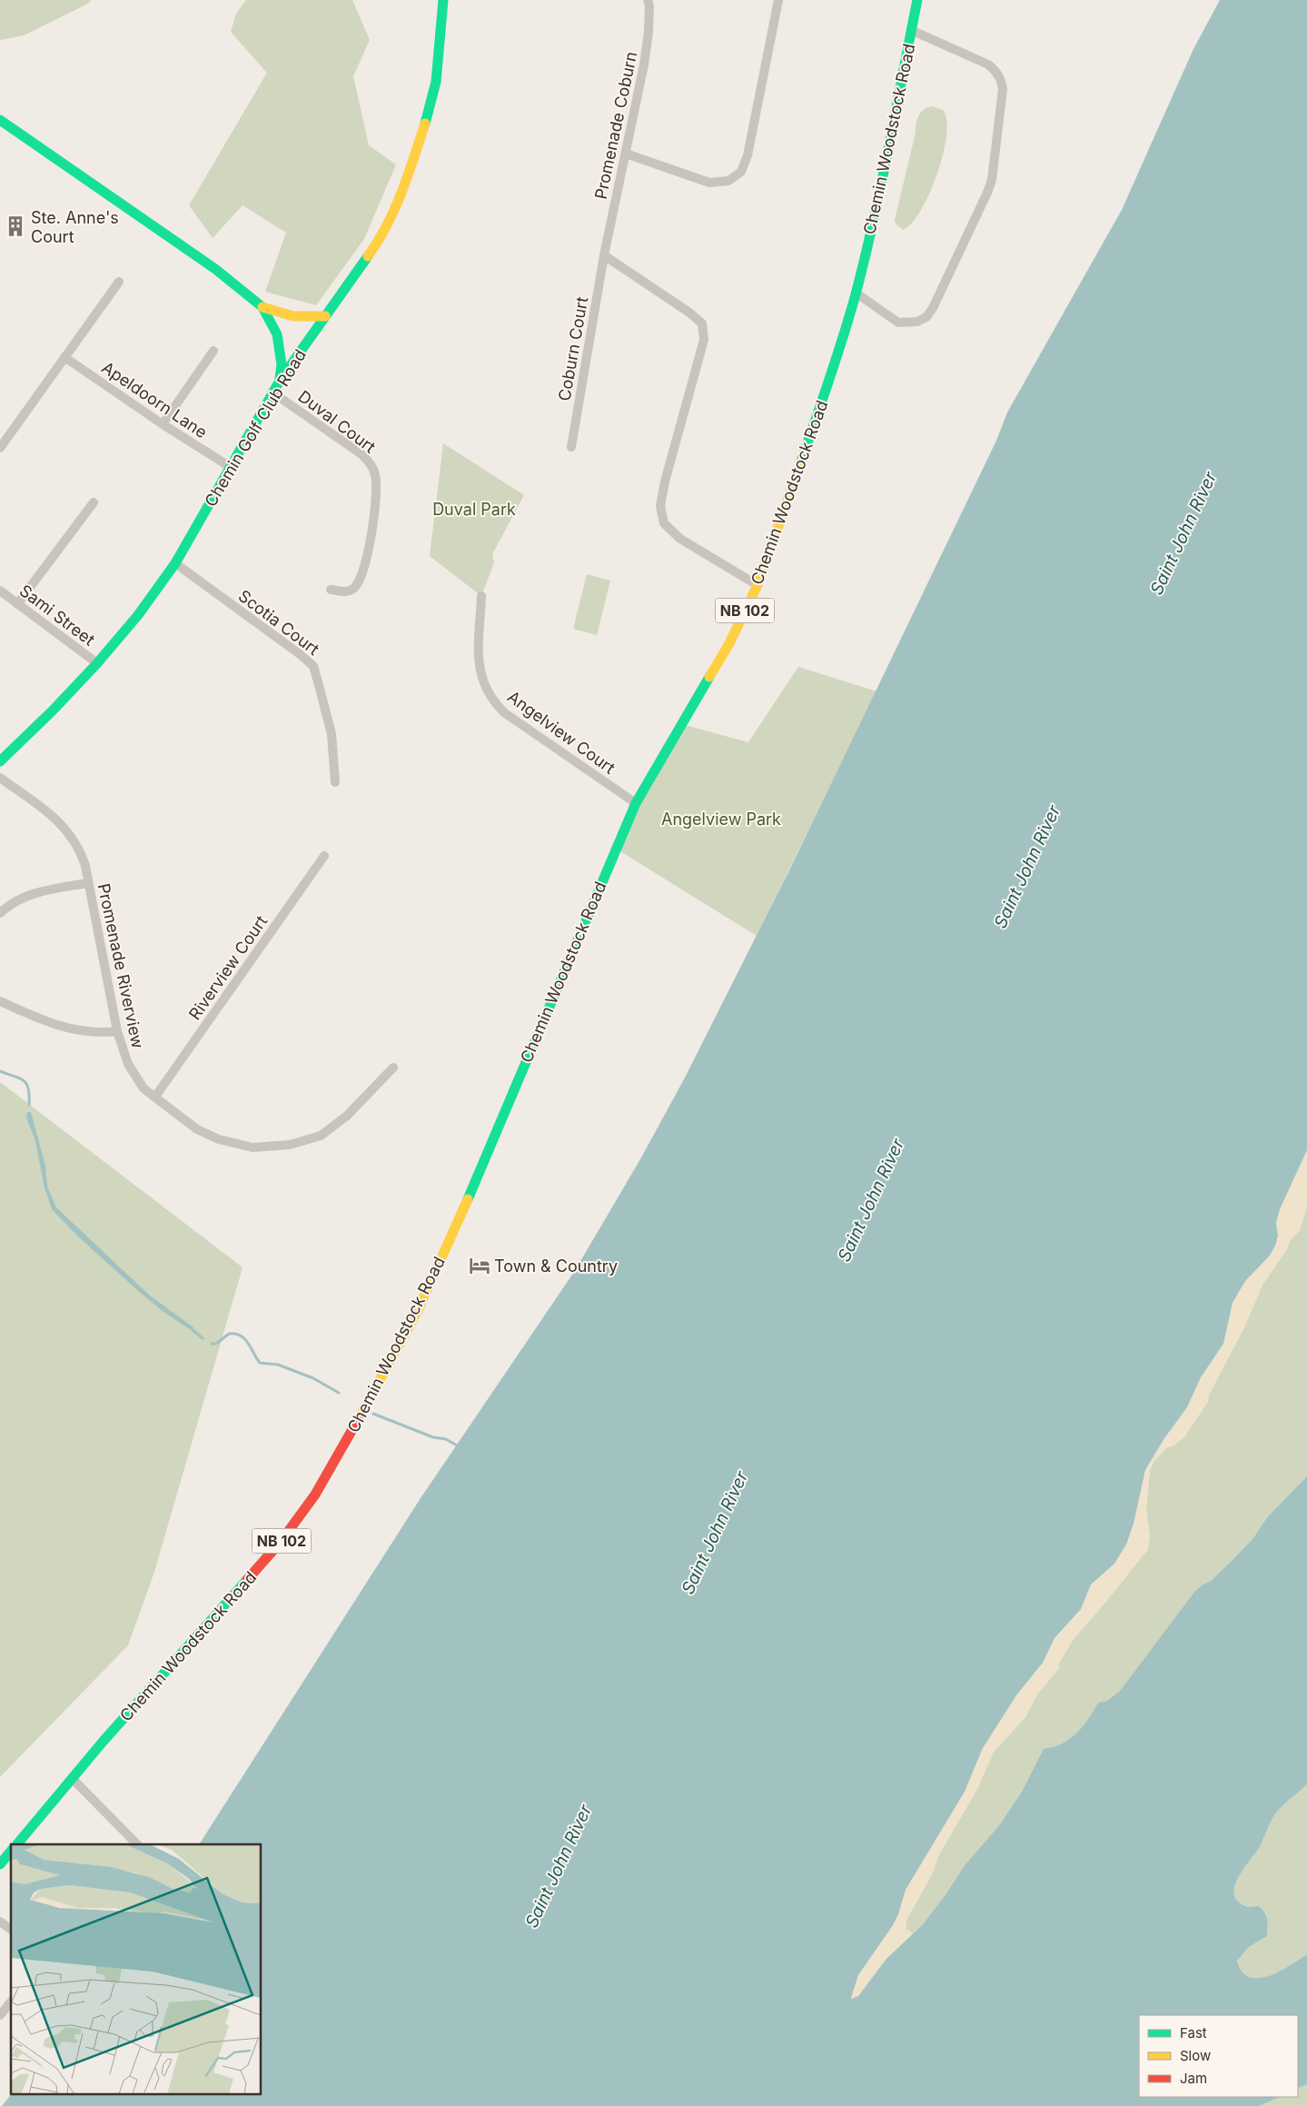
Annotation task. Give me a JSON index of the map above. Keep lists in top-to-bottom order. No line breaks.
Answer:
{"streets":{"main road":["Chemin Woodstock Road","Chemin Golf Club Road","NB 102"],"street":["Promenade Coburn","Coburn Court","Apeldoorn Lane","Duval Court","Sami Street","Scotia Court","Angelview Court","Promenade Riverview","Riverview Court"]},"crossings":[["Promenade Coburn","Coburn Court"],["Chemin Woodstock Road","Angelview Court"],["Apeldoorn Lane","Chemin Golf Club Road"],["Duval Court","Chemin Golf Club Road"],["Chemin Golf Club Road","Sami Street"],["Chemin Golf Club Road","Scotia Court"],["Promenade Riverview","Riverview Court"]],"water":["Saint John River"],"parks":["Duval Park","Angelview Park"],"places":{"building":["Ste. Anne's Court"],"hotel":["Town & Country"]},"legend":["Fast","Slow","Jam"]}
